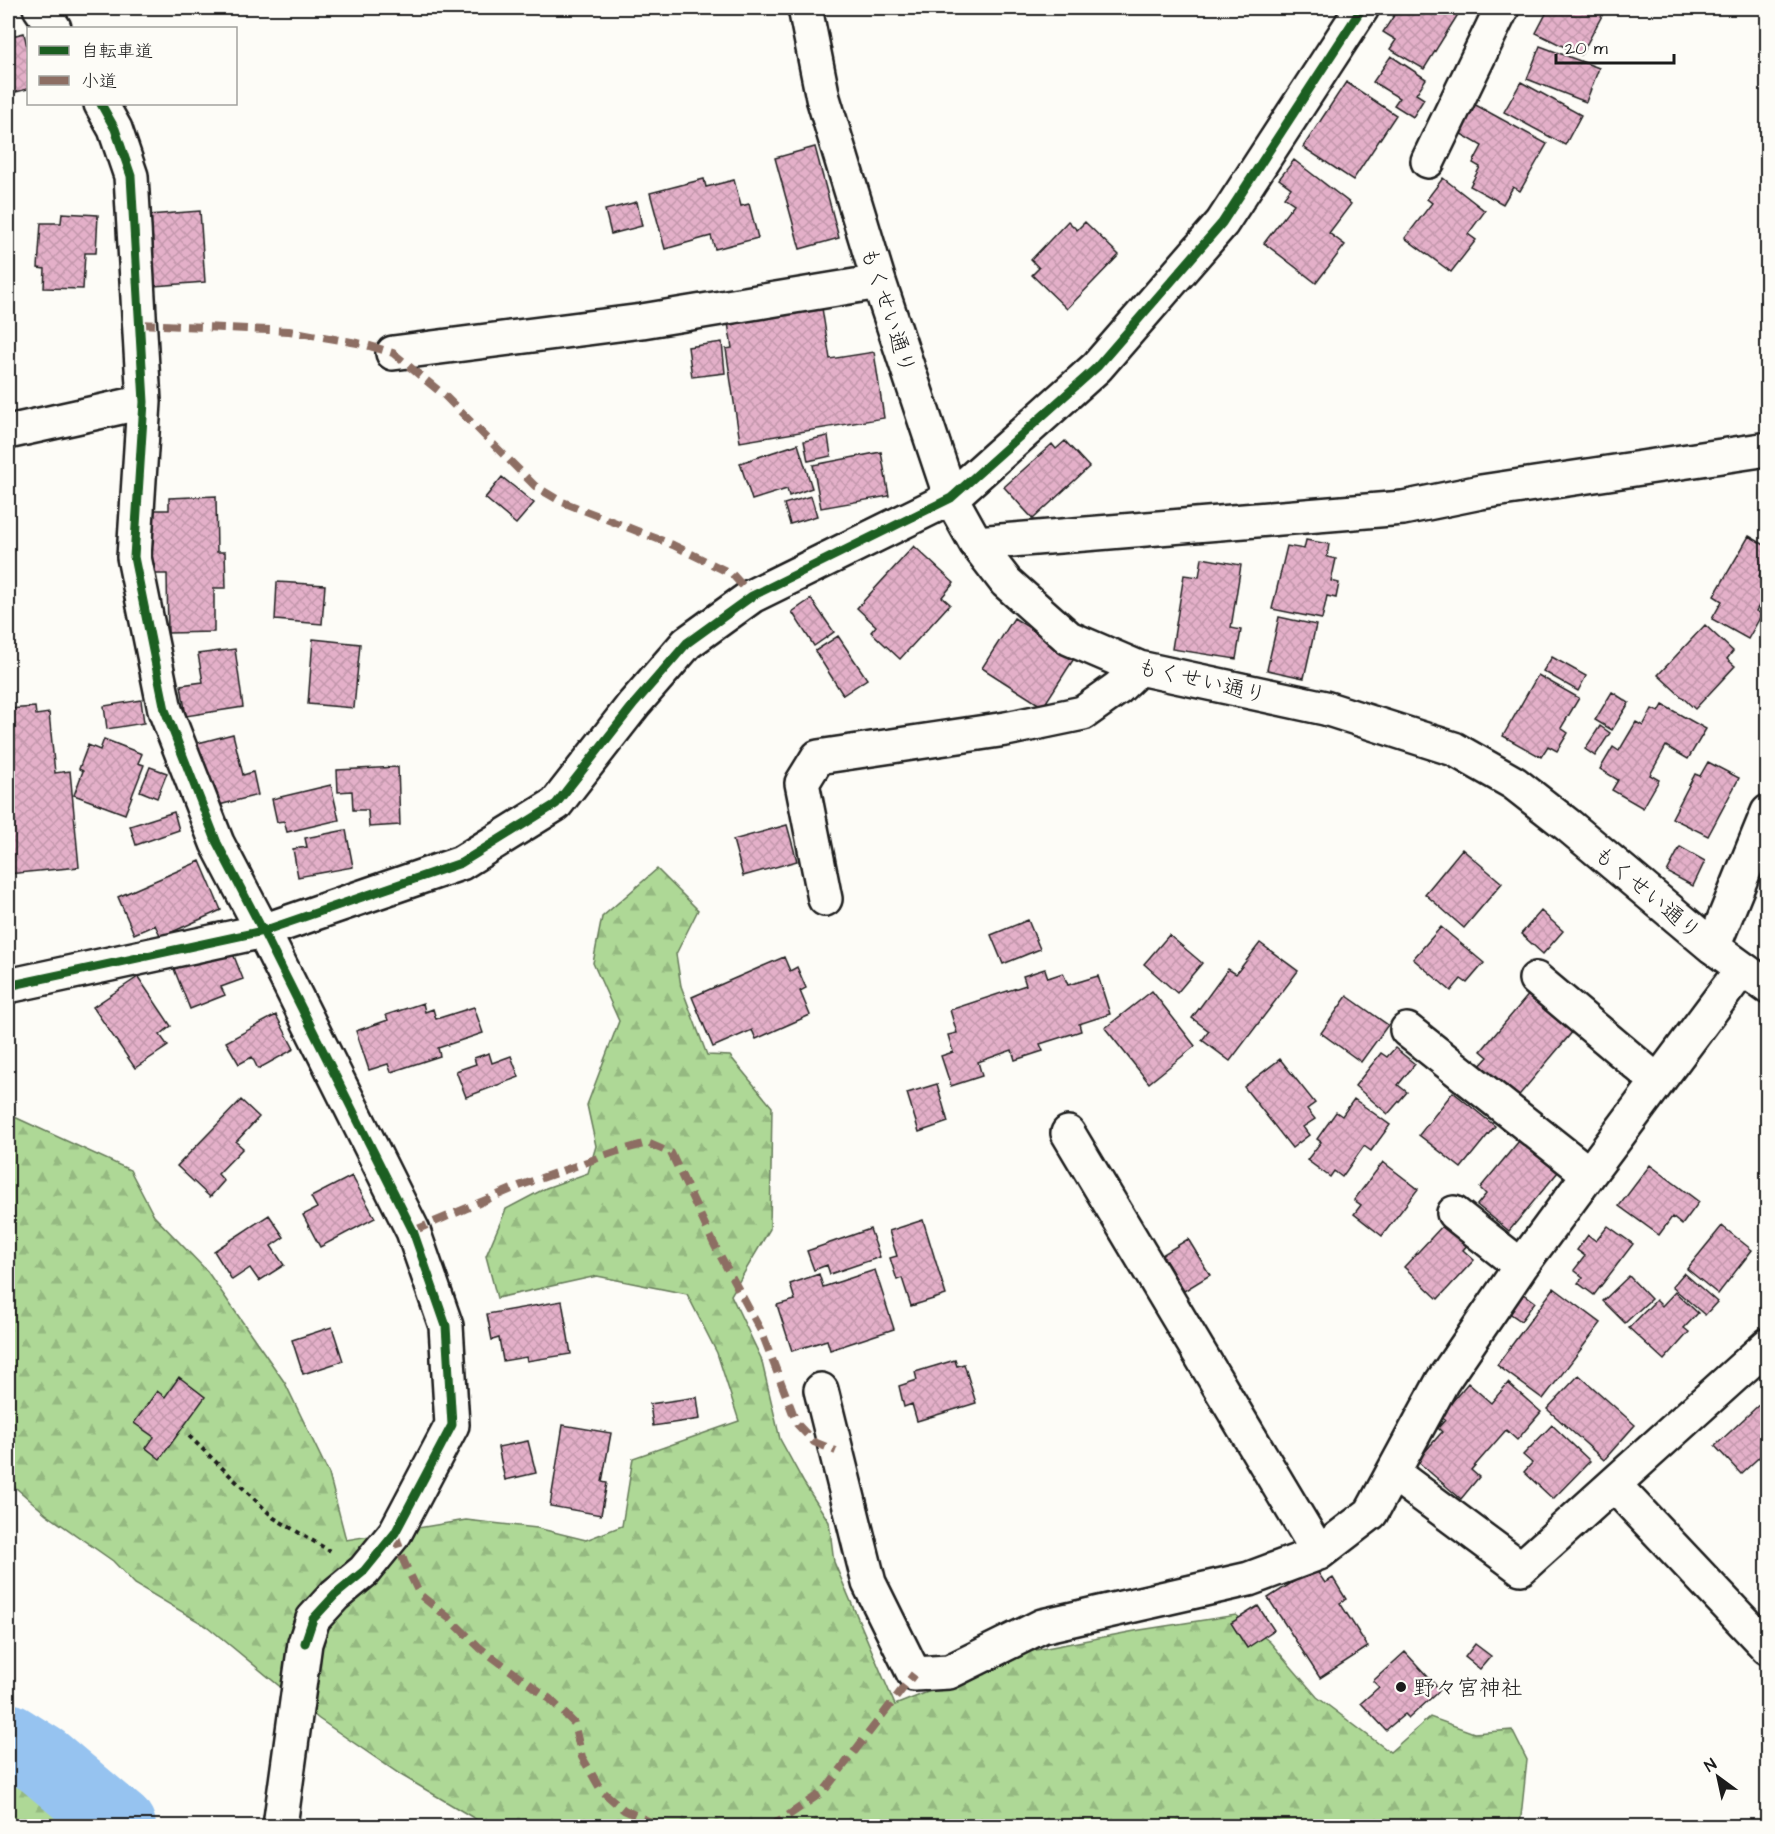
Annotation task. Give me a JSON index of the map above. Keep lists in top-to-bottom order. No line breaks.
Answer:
{"streets":{"street":["もくせい通り"]},"places":["野々宮神社"],"legend":["自転車道","小道"],"scale_bar":"20 m","north":"top left"}
